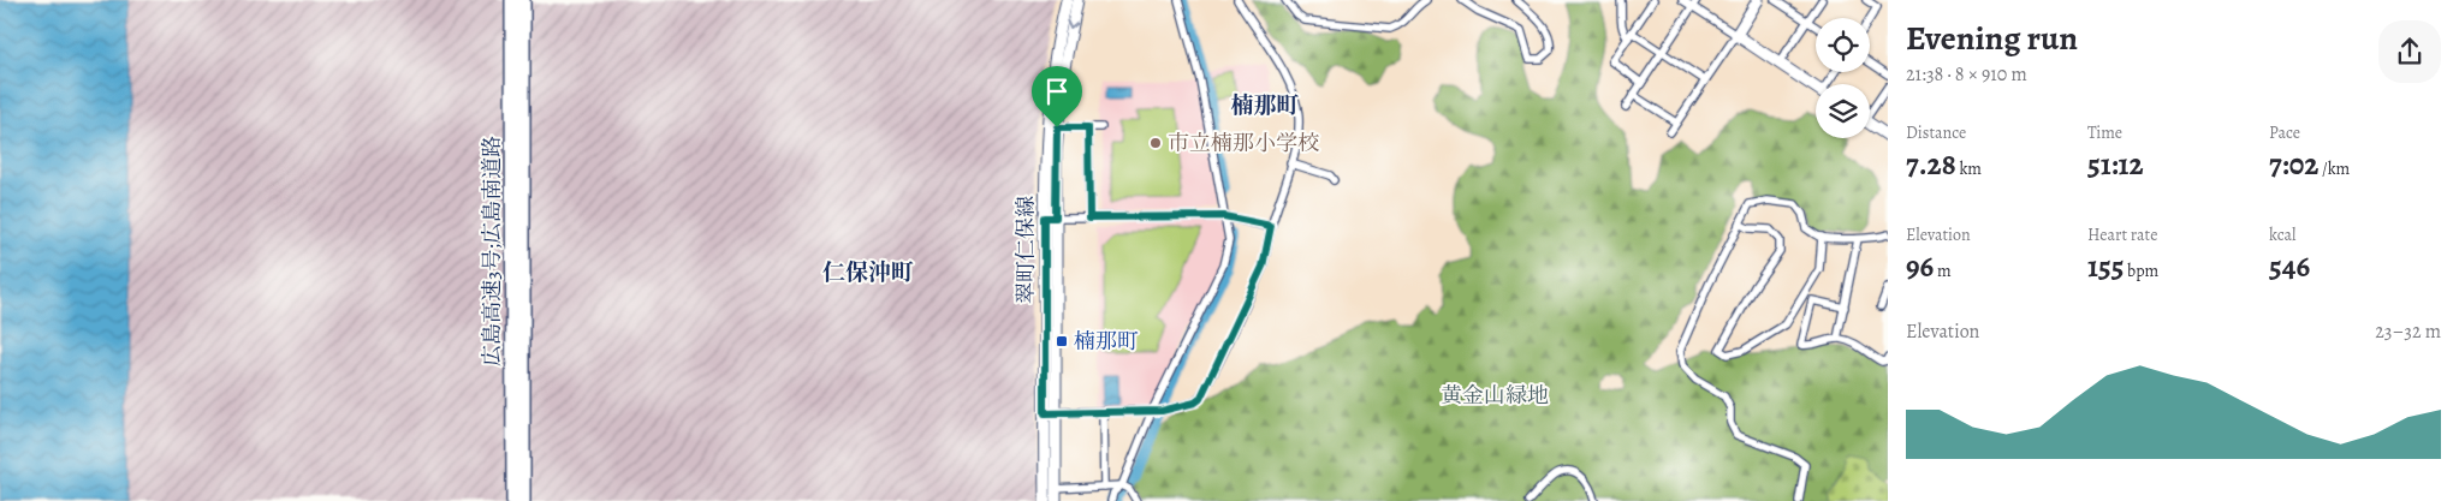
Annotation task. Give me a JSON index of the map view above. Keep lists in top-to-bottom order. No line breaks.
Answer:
{"streets":{"highway":["広島高速3号;広島南道路"],"main road":["翠町仁保線"]},"districts":["楠那町","仁保沖町"],"parks":["黄金山緑地"],"places":{"other":["市立楠那小学校"],"transit":["楠那町"]},"page":{"heading":["Evening run","21:38 · 8 × 910 m"],"stats":[["Distance","7.28 km"],["Time","51:12"],["Pace","7:02 /km"],["Elevation","96 m"],["Heart rate","155 bpm"],["kcal","546"]],"chart":["Elevation","23–32 m"]}}
